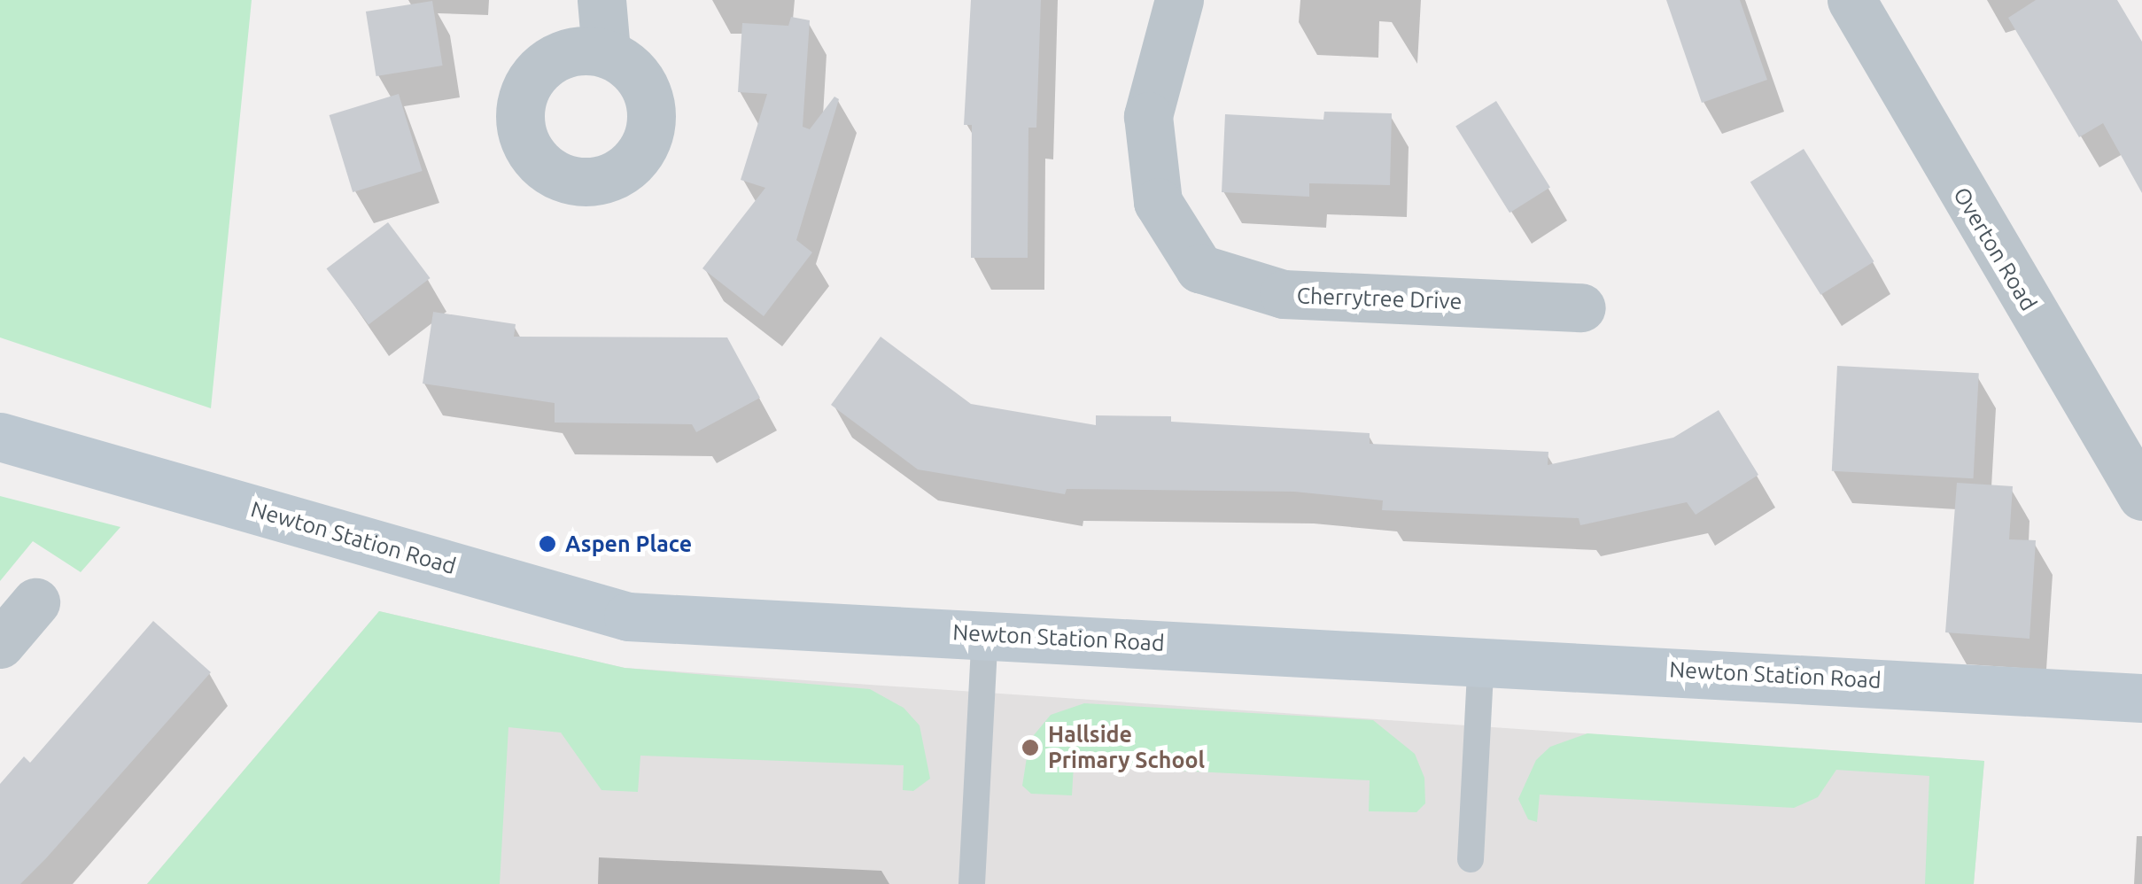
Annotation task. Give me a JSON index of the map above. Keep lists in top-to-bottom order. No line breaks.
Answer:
{"streets":{"street":["Overton Road","Cherrytree Drive","Newton Station Road"]},"places":["Aspen Place","Hallside Primary School"]}
